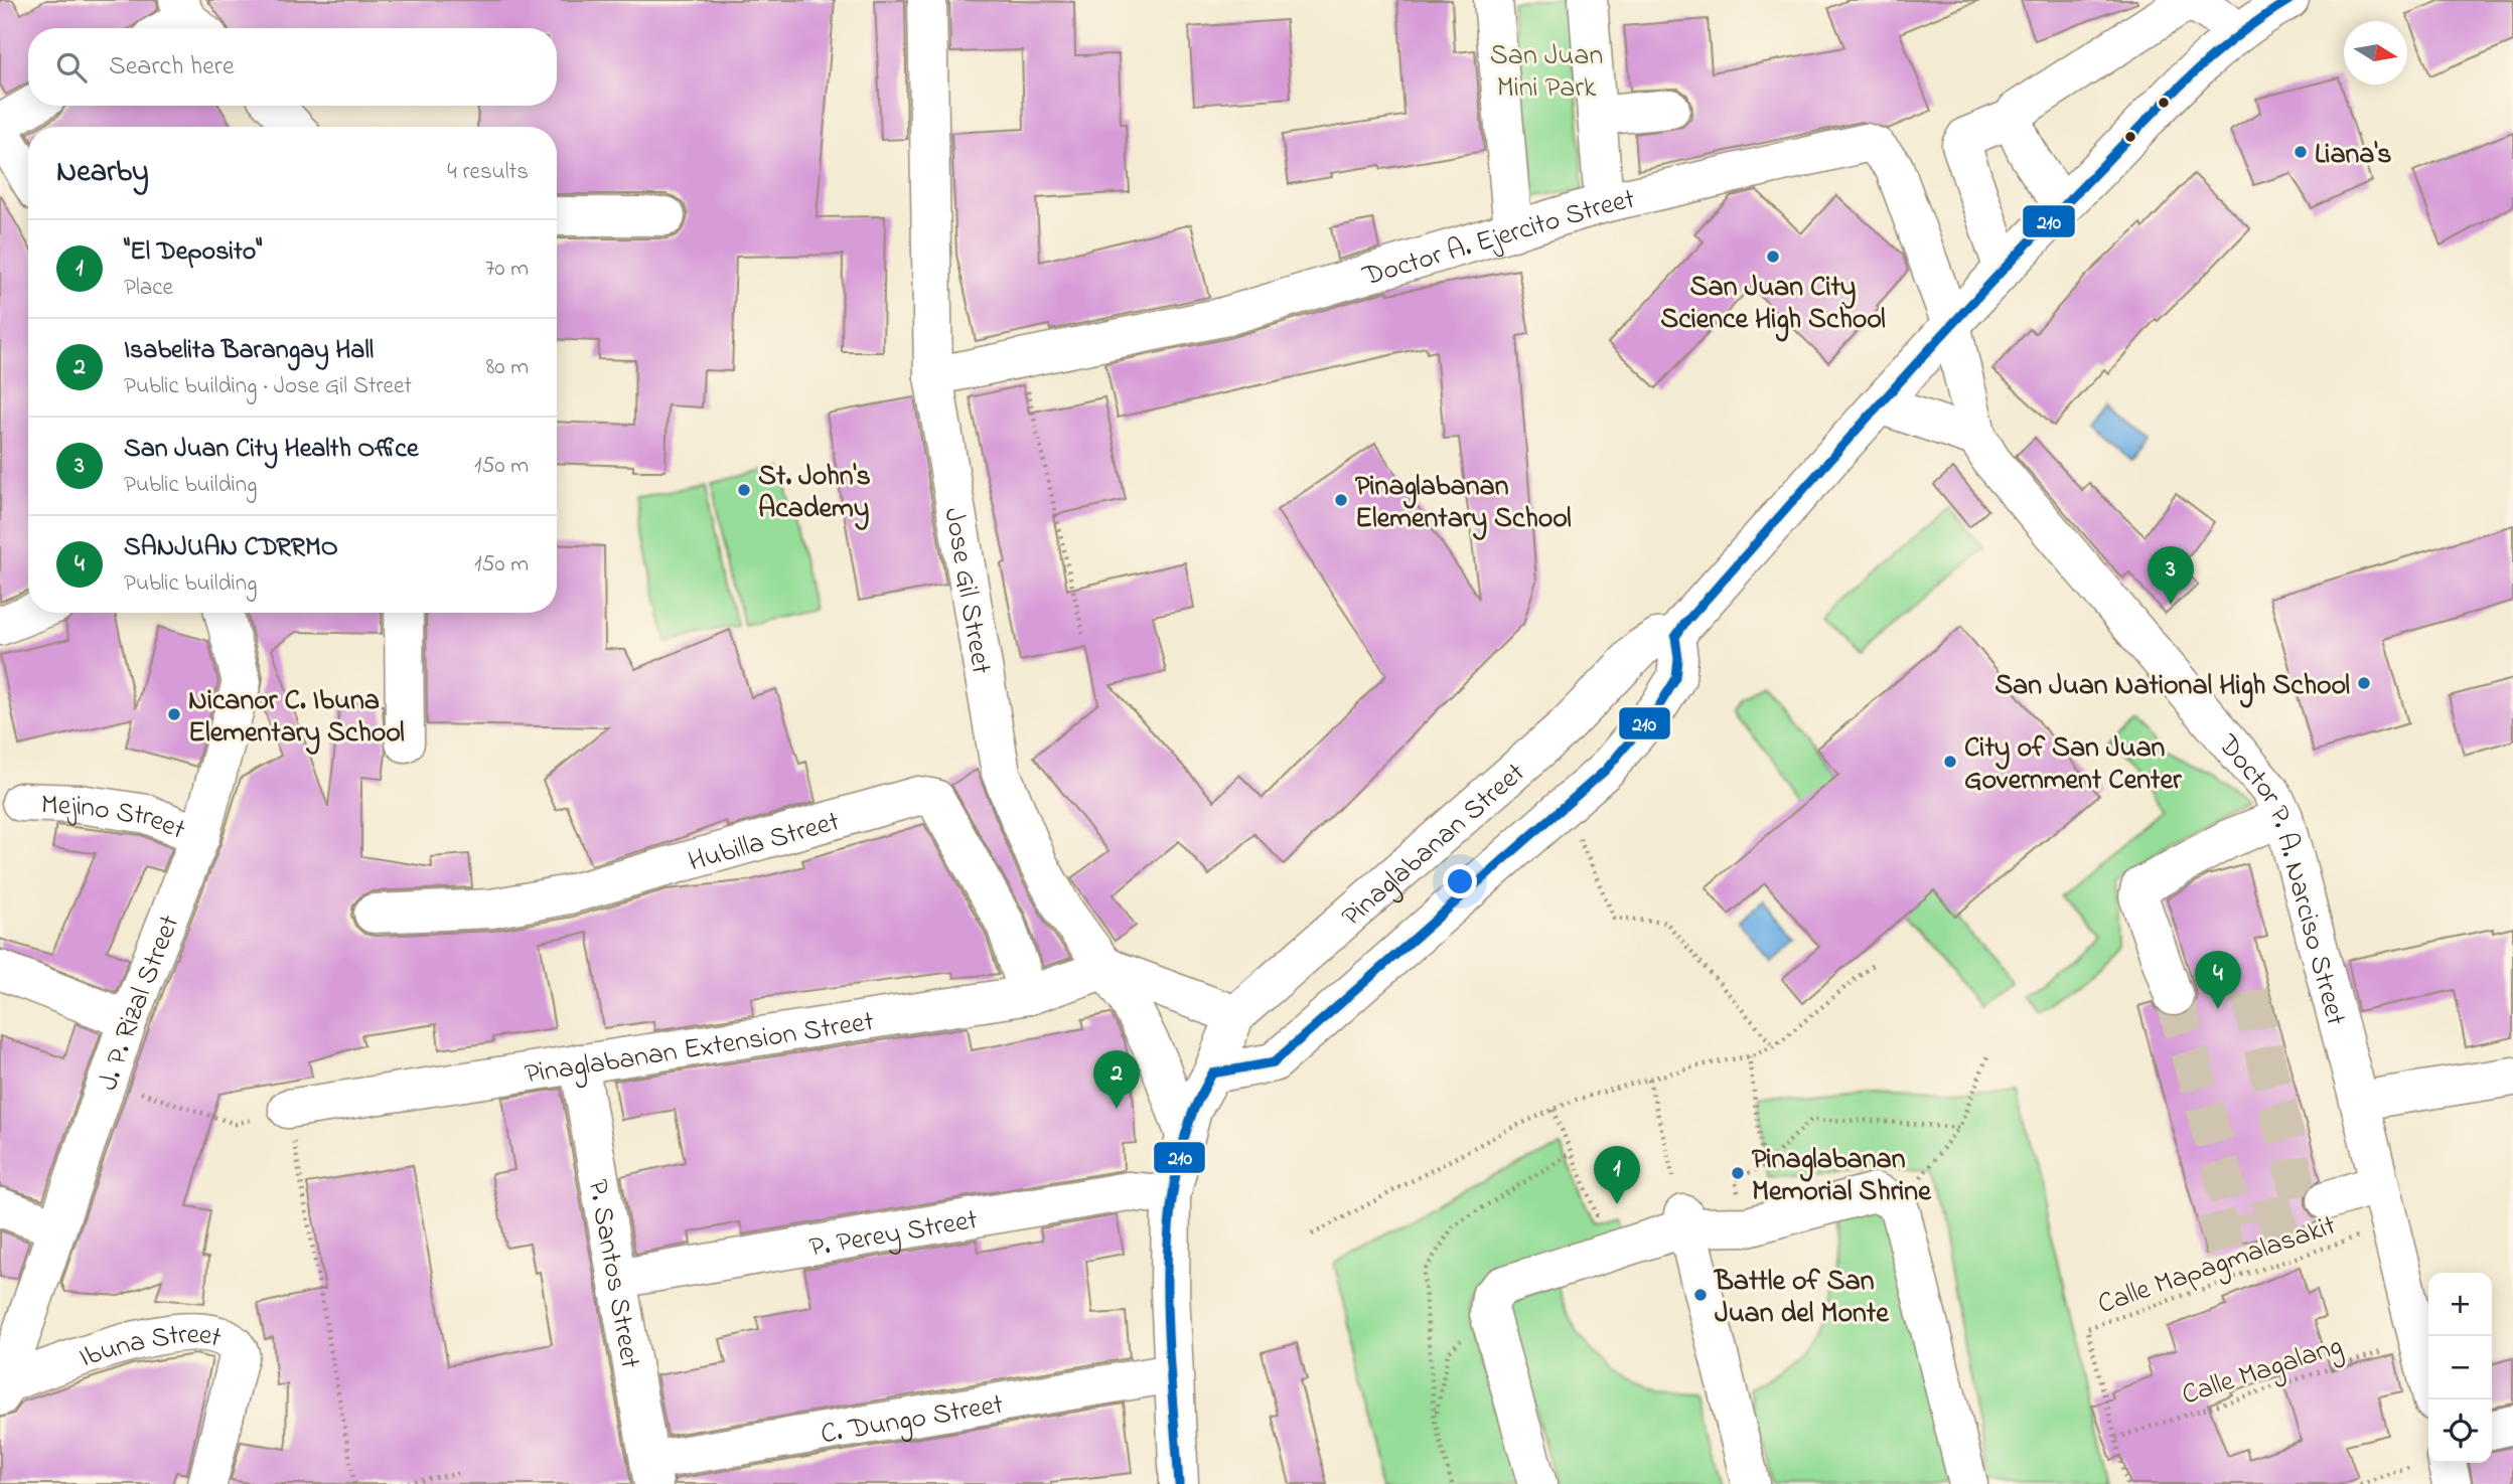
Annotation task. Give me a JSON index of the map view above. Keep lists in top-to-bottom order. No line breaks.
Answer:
{"streets":{"street":["Doctor A. Ejercito Street","Jose Gil Street","Mejino Street","Hubilla Street","Pinaglabanan Street","Doctor P. A. Narciso Street","J. P. Rizal Street","Pinaglabanan Extension Street","P. Perey Street","P. Santos Street","Ibuna Street","C. Dungo Street"],"path":["Calle Mapagmalasakit","Calle Magalang"]},"crossings":[["Doctor A. Ejercito Street","Jose Gil Street"],["Doctor A. Ejercito Street","Pinaglabanan Street"],["Doctor A. Ejercito Street","Doctor P. A. Narciso Street"],["Jose Gil Street","Pinaglabanan Street"],["Jose Gil Street","Pinaglabanan Extension Street"],["Mejino Street","J. P. Rizal Street"],["Hubilla Street","Pinaglabanan Extension Street"],["Pinaglabanan Street","Doctor P. A. Narciso Street"],["Pinaglabanan Street","P. Perey Street"],["Pinaglabanan Street","C. Dungo Street"],["Doctor P. A. Narciso Street","Calle Mapagmalasakit"],["Doctor P. A. Narciso Street","Calle Magalang"],["J. P. Rizal Street","Ibuna Street"],["Pinaglabanan Extension Street","P. Santos Street"],["P. Perey Street","P. Santos Street"],["Calle Mapagmalasakit","Calle Magalang"],["P. Santos Street","C. Dungo Street"]],"parks":["San Juan Mini Park"],"places":["Liana's","San Juan City Science High School","St. John's Academy","Pinaglabanan Elementary School","San Juan National High School","Nicanor C. Ibuna Elementary School","City of San Juan Government Center","Pinaglabanan Memorial Shrine","Battle of San Juan del Monte"],"lines":["transit line 210"],"north":"right","page":{"search":"Search here","heading":["Nearby","4 results"],"list":[{"mark":"1","name":"\"El Deposito\"","note":"Place","value":"70 m"},{"mark":"2","name":"Isabelita Barangay Hall","note":"Public building · Jose Gil Street","value":"80 m"},{"mark":"3","name":"San Juan City Health Office","note":"Public building","value":"150 m"},{"mark":"4","name":"SANJUAN CDRRMO","note":"Public building","value":"150 m"}],"pins":["3","4","2","1"],"map_buttons":["+","−"]}}
